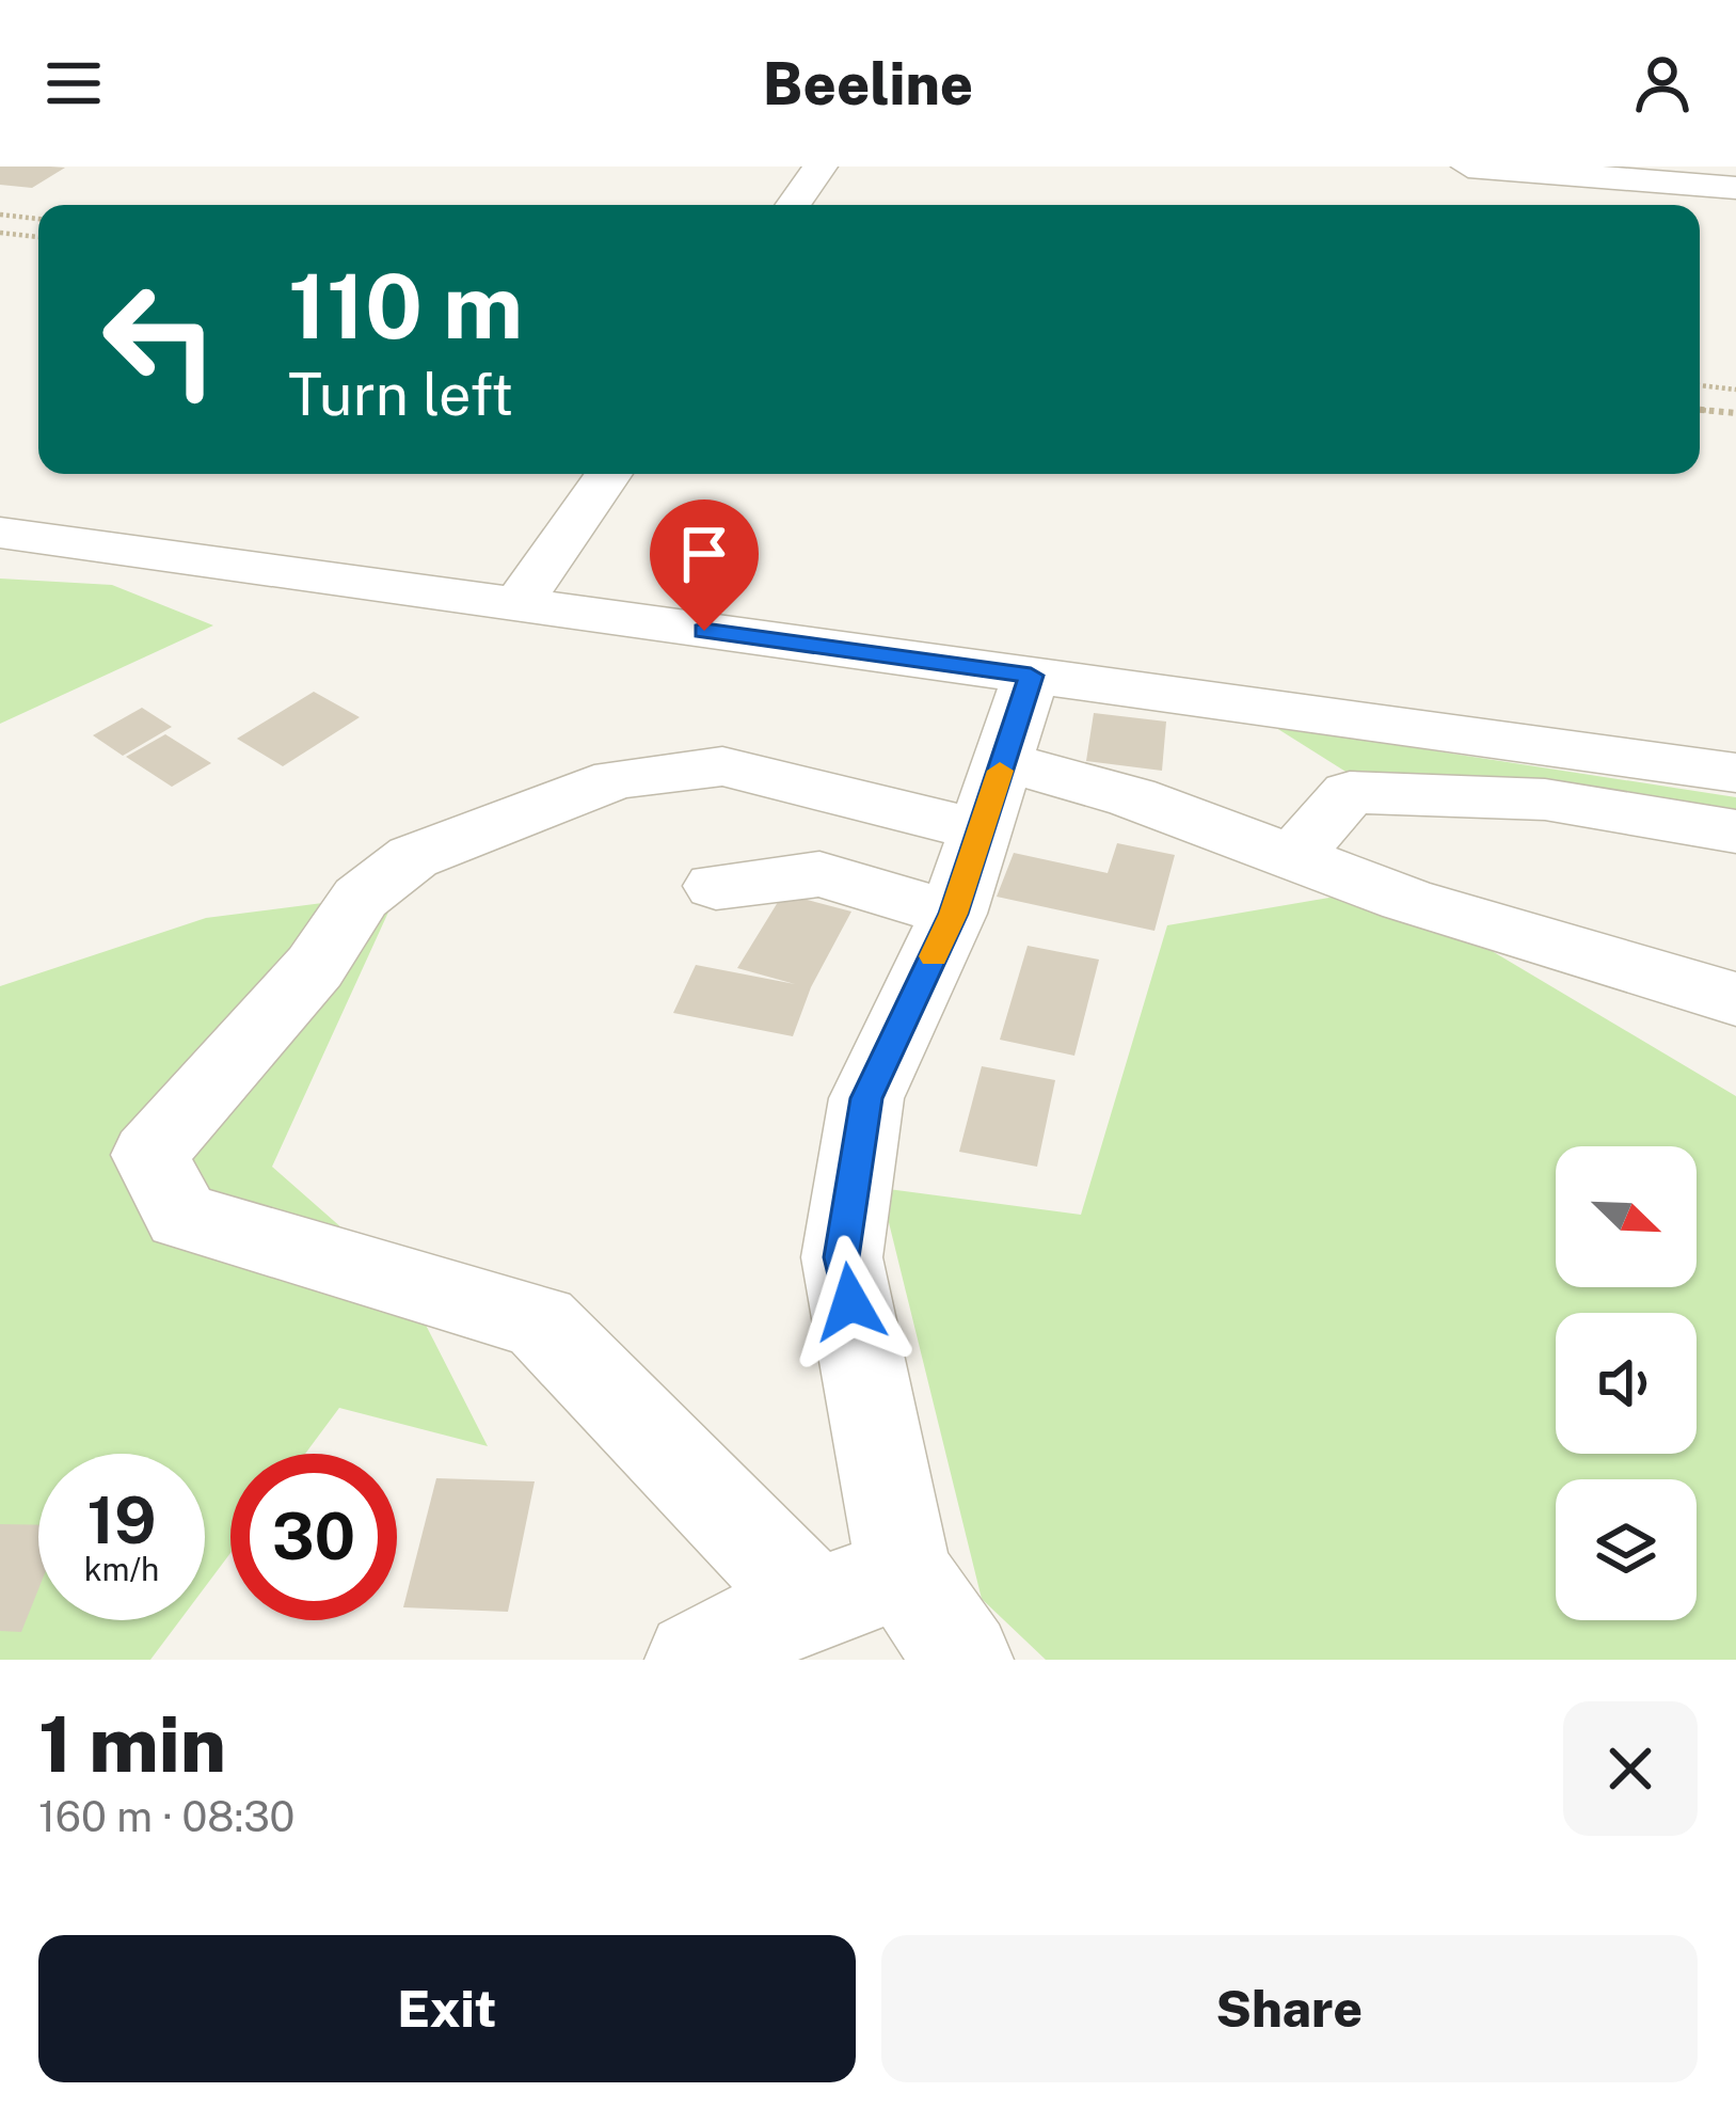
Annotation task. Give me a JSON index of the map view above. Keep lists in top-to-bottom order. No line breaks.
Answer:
{"north":"bottom right","page":{"header":"Beeline","turn":["110 m","Turn left"],"speed":"19 km/h","limit":"30","heading":["1 min","160 m · 08:30"],"buttons":["Exit","Share"]}}
